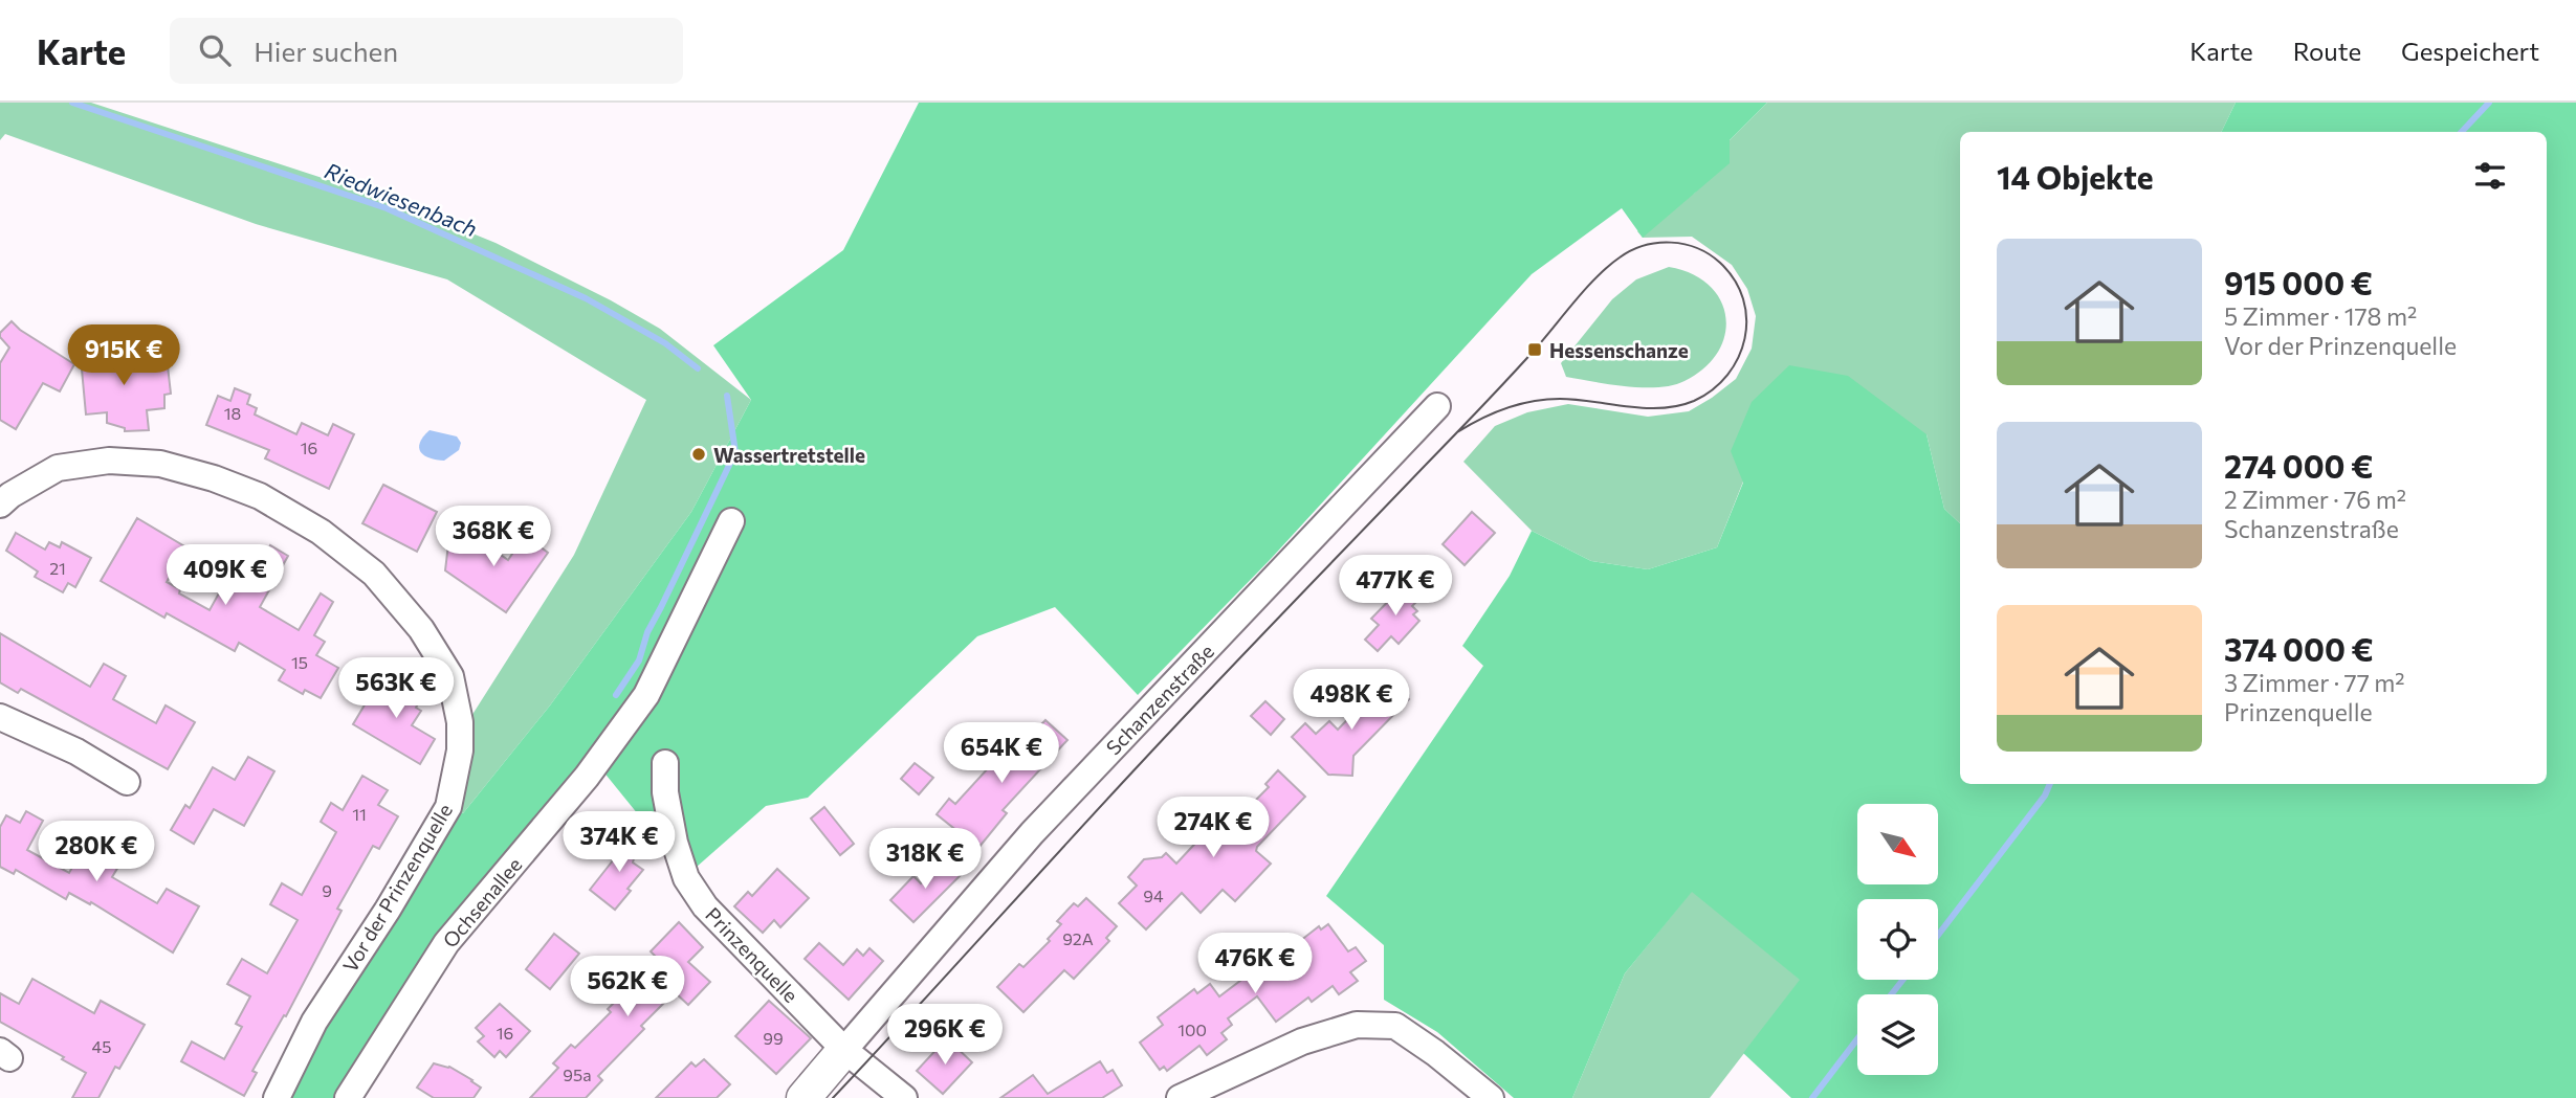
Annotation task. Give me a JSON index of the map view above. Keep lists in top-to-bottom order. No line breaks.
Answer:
{"streets":{"street":["Schanzenstraße","Vor der Prinzenquelle","Ochsenallee","Prinzenquelle"]},"crossings":[["Schanzenstraße","Prinzenquelle"]],"water":["Riedwiesenbach"],"places":{"transit":["Hessenschanze"],"other":["Wassertretstelle"]},"house_numbers":["18","16","21","15","11","9","94","92A","100","16","99","45","95a"],"north":"bottom right","page":{"header":"Karte","search":"Hier suchen","nav":["Karte","Route","Gespeichert"],"heading":"14 Objekte","list":[{"name":"915 000 €","note":"5 Zimmer · 178 m² · Vor der Prinzenquelle"},{"name":"274 000 €","note":"2 Zimmer · 76 m² · Schanzenstraße"},{"name":"374 000 €","note":"3 Zimmer · 77 m² · Prinzenquelle"}],"price":["915K €","368K €","409K €","477K €","563K €","498K €","654K €","274K €","374K €","280K €","318K €","476K €","562K €","296K €"]}}
